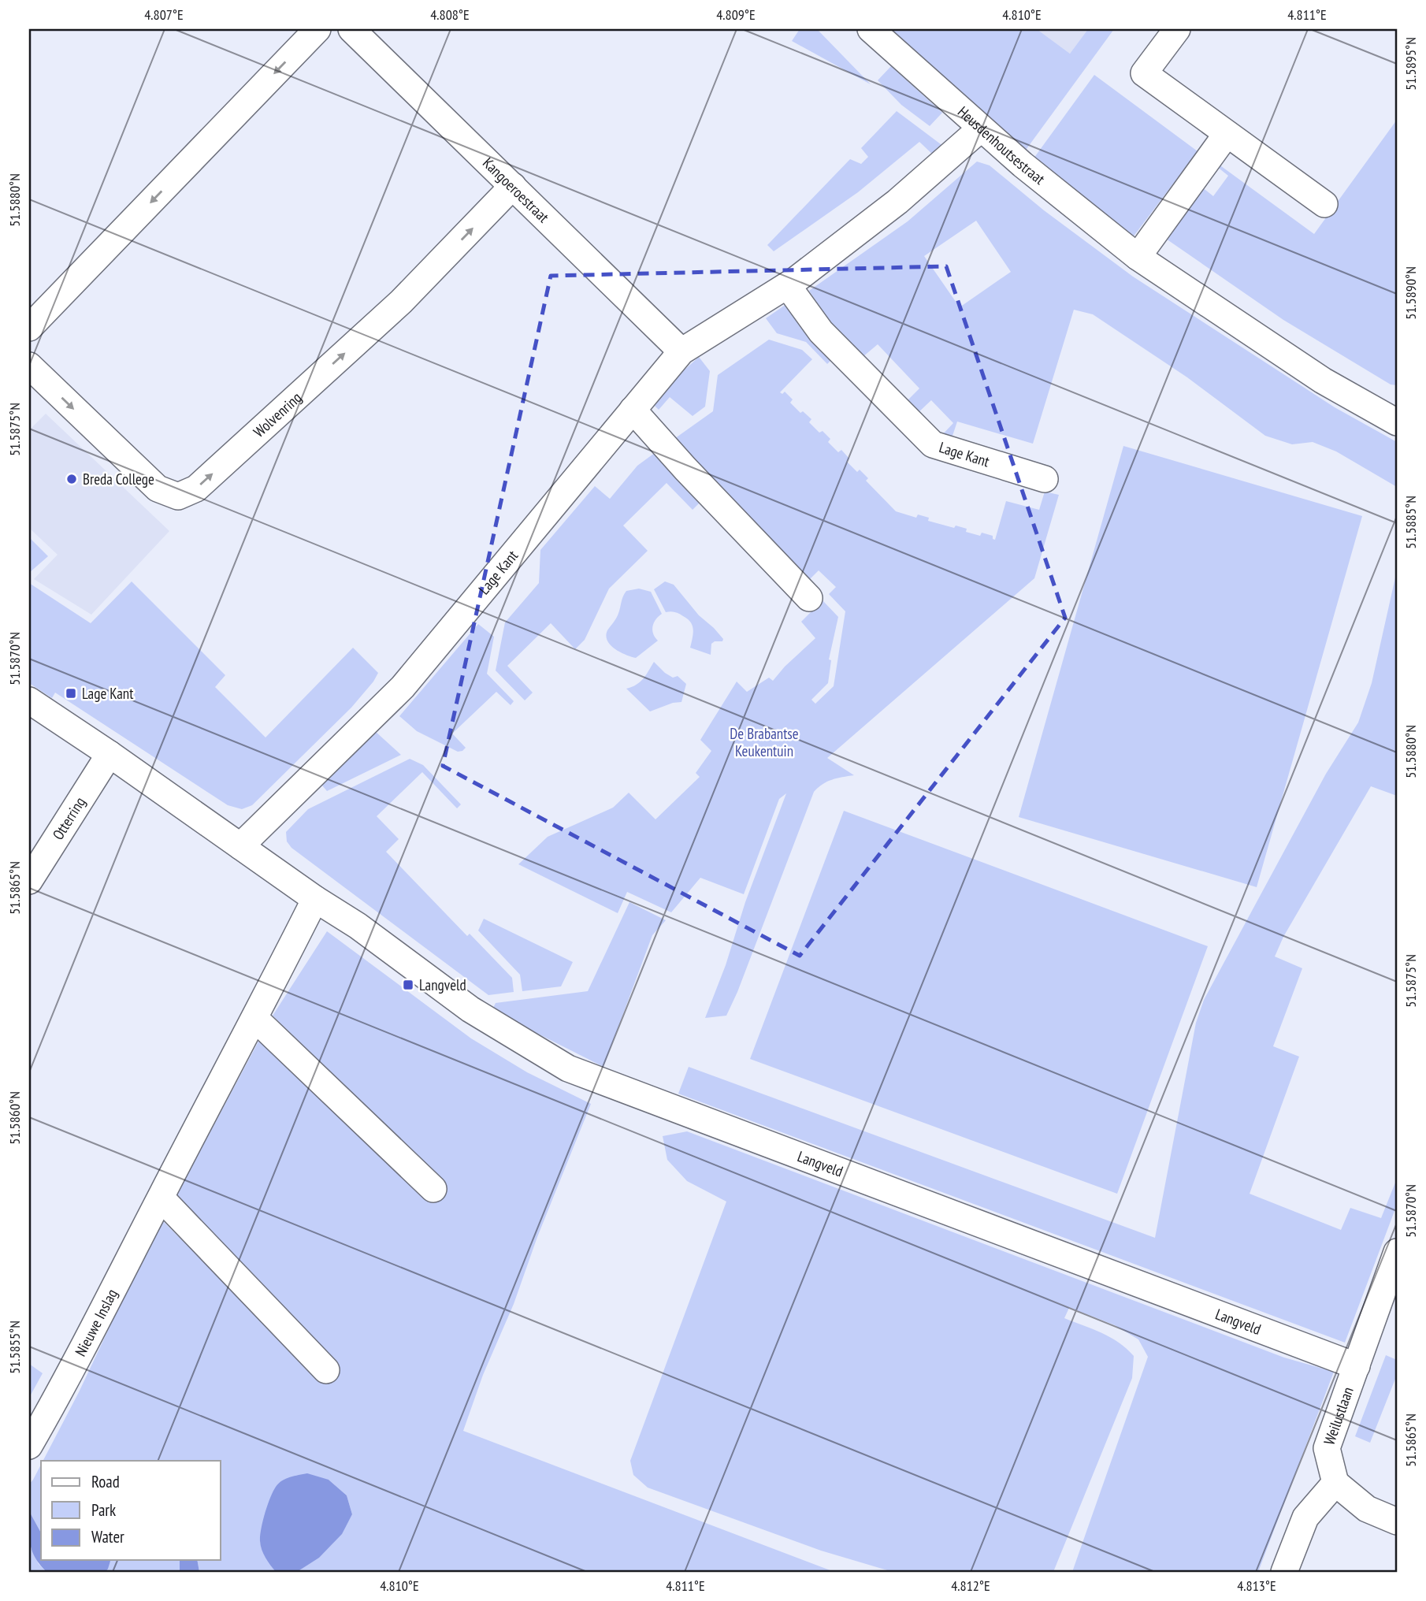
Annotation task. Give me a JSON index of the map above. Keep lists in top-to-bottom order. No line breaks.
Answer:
{"streets":{"street":["Heusdenhoutsestraat","Kangoeroestraat","Wolvenring","Lage Kant","Otterring","Langveld","Nieuwe Inslag","Weilustlaan"]},"crossings":[["Heusdenhoutsestraat","Lage Kant"],["Kangoeroestraat","Wolvenring"],["Kangoeroestraat","Lage Kant"],["Langveld","Nieuwe Inslag"],["Langveld","Weilustlaan"]],"parks":["De Brabantse Keukentuin"],"places":{"other":["Breda College"],"transit":["Lage Kant","Langveld"]},"legend":["Road","Park","Water"],"coordinates":["4.807°E","4.808°E","4.809°E","4.810°E","4.811°E","51.5895°N","51.5880°N","51.5890°N","51.5875°N","51.5885°N","51.5870°N","51.5865°N","51.5860°N","51.5855°N","4.812°E","4.813°E"]}
